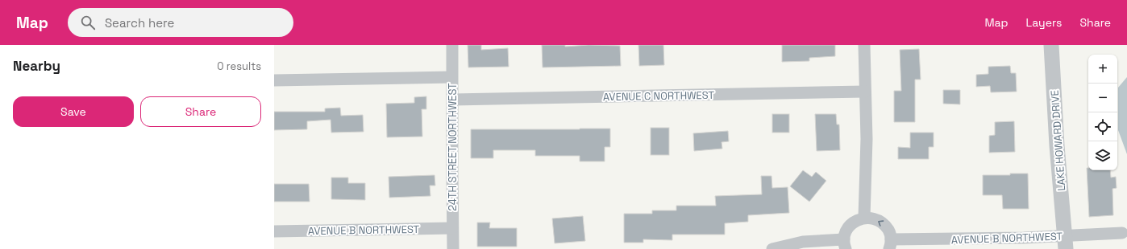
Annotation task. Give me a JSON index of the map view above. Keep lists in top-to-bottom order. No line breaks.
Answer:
{"streets":{"street":["AVENUE C NORTHWEST","LAKE HOWARD DRIVE","24TH STREET NORTHWEST","AVENUE B NORTHWEST"]},"crossings":[["AVENUE C NORTHWEST","24TH STREET NORTHWEST"],["LAKE HOWARD DRIVE","AVENUE B NORTHWEST"],["24TH STREET NORTHWEST","AVENUE B NORTHWEST"]],"page":{"header":"Map","search":"Search here","nav":["Map","Layers","Share"],"heading":["Nearby","0 results"],"map_buttons":["+","−"],"buttons":["Save","Share"]}}
